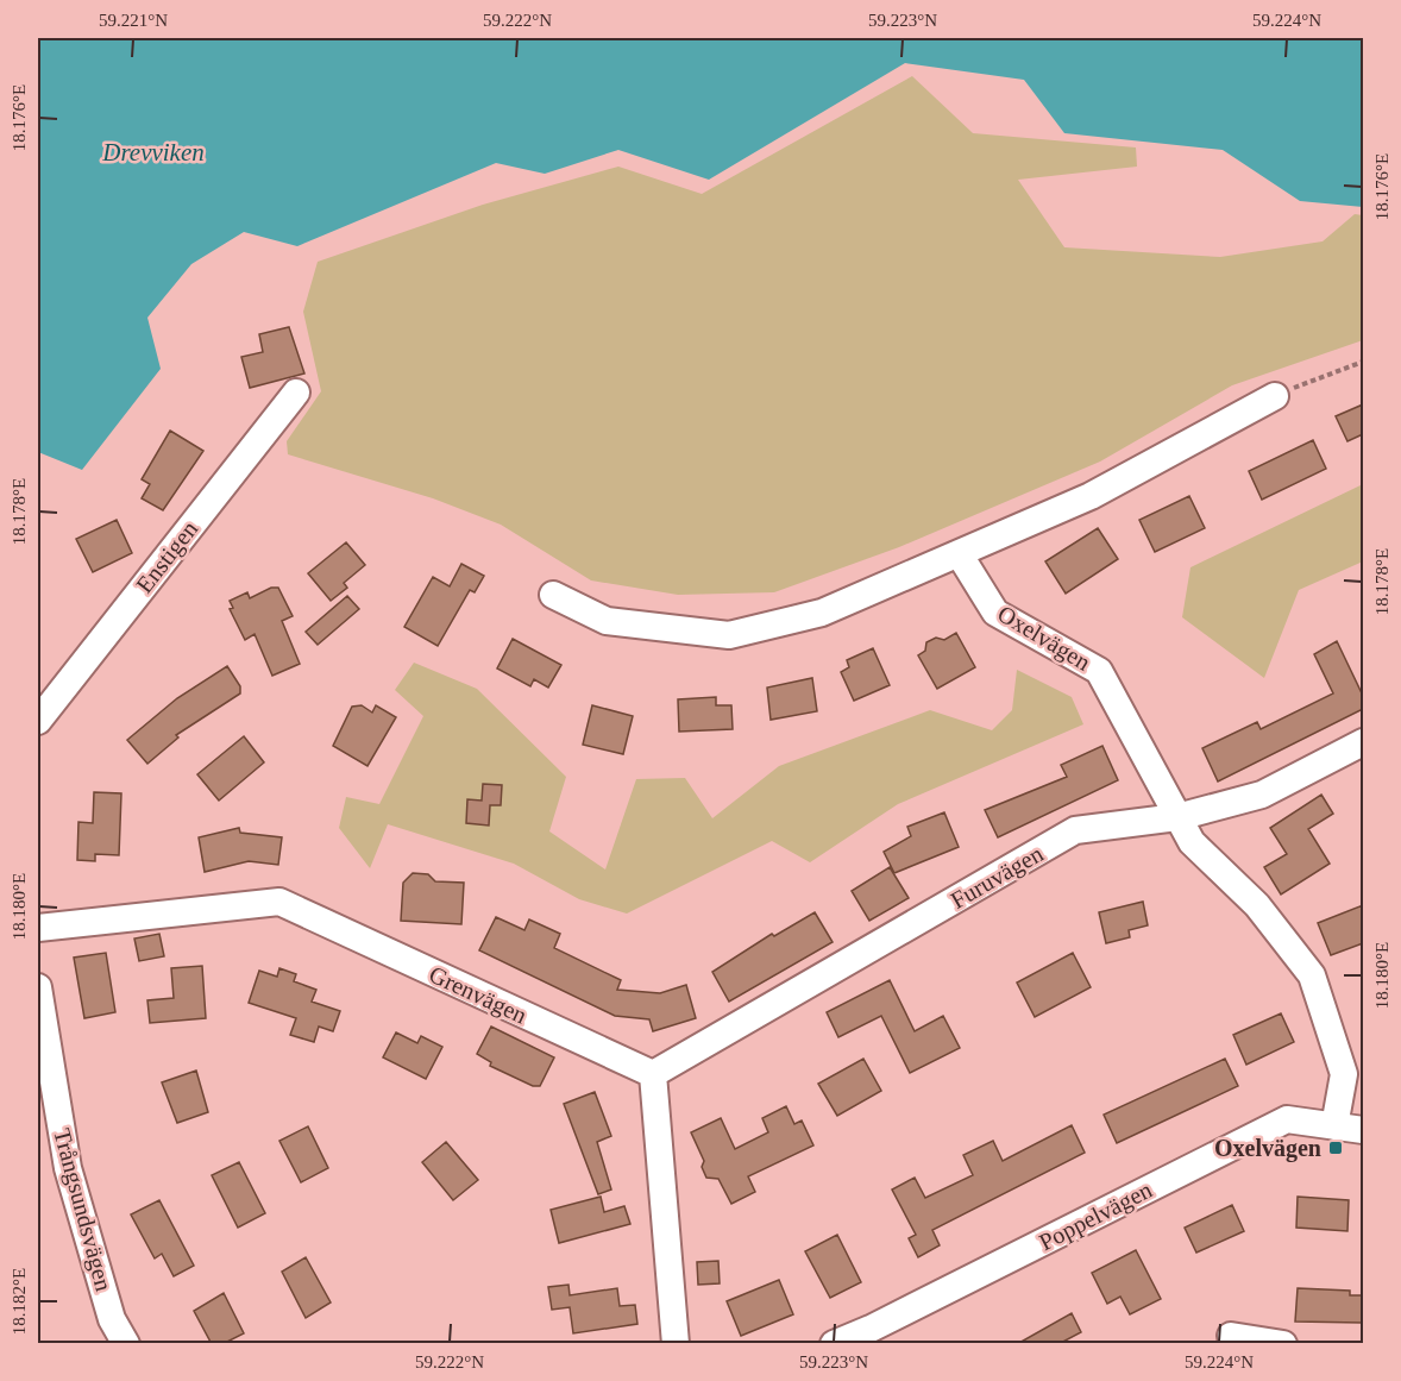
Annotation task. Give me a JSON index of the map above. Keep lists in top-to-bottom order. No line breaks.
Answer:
{"streets":{"street":["Enstigen","Oxelvägen","Furuvägen","Grenvägen","Trångsundsvägen","Poppelvägen"]},"crossings":[["Oxelvägen","Furuvägen"],["Oxelvägen","Poppelvägen"],["Furuvägen","Grenvägen"]],"water":["Drevviken"],"places":{"transit":["Oxelvägen"]},"coordinates":["59.221°N","59.222°N","59.223°N","59.224°N","18.176°E","18.178°E","18.180°E","18.182°E"]}
